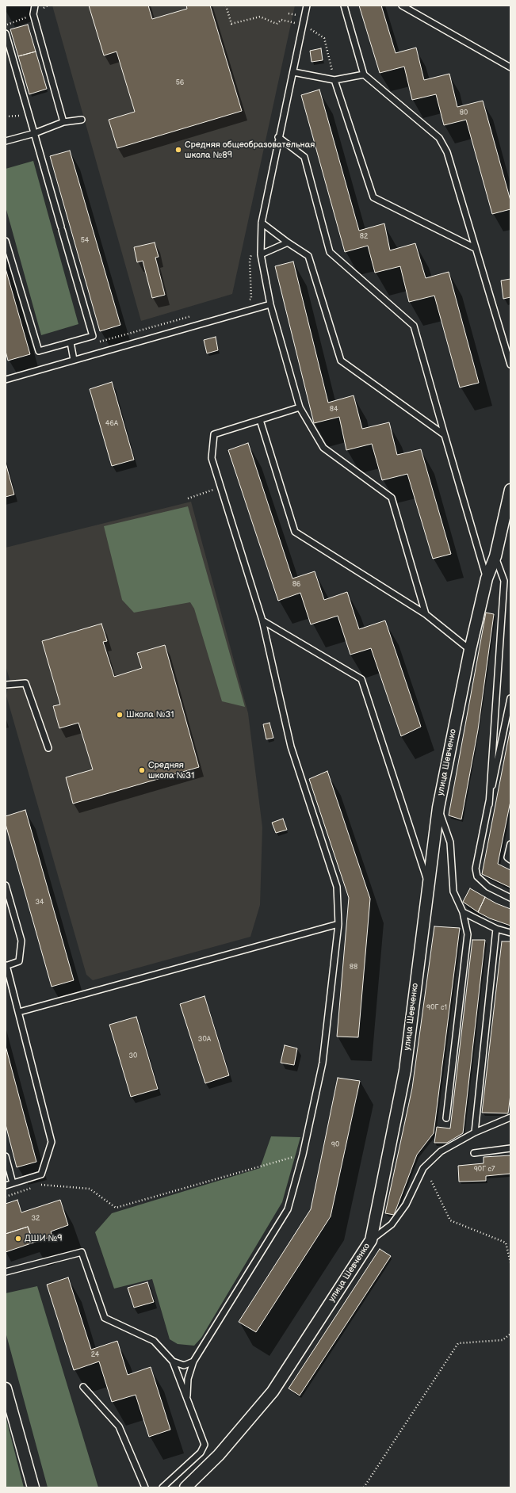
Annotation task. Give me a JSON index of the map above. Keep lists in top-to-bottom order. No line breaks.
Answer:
{"streets":{"street":["улица Шевченко"]},"places":["Средняя общеобразовательная школа №89","Школа №31","Средняя школа №31","ДШИ №9"],"house_numbers":["56","80","82","54","84","46А","86","34","88","90Г с1","30А","30","90","90Г с7","32","24"]}
